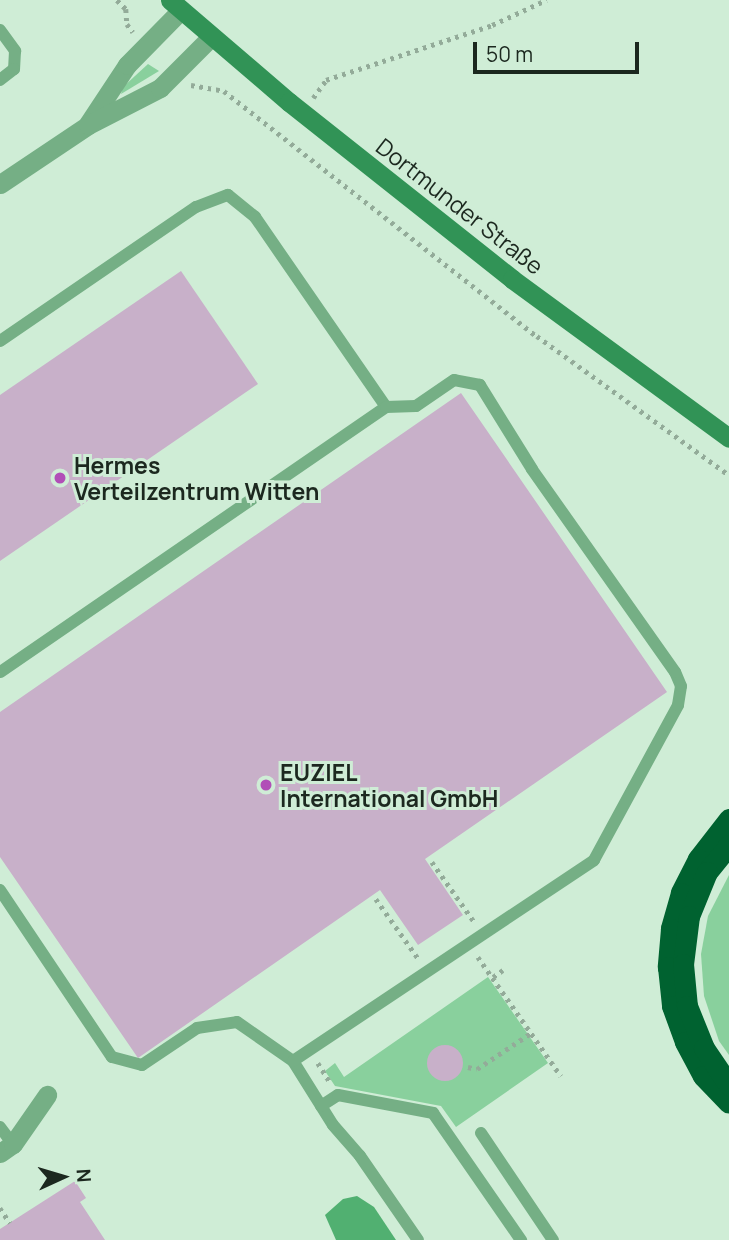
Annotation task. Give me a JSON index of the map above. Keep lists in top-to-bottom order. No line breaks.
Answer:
{"streets":{"main road":["Dortmunder Straße"]},"places":["Hermes Verteilzentrum Witten","EUZIEL International GmbH"],"scale_bar":"50 m","north":"right"}
